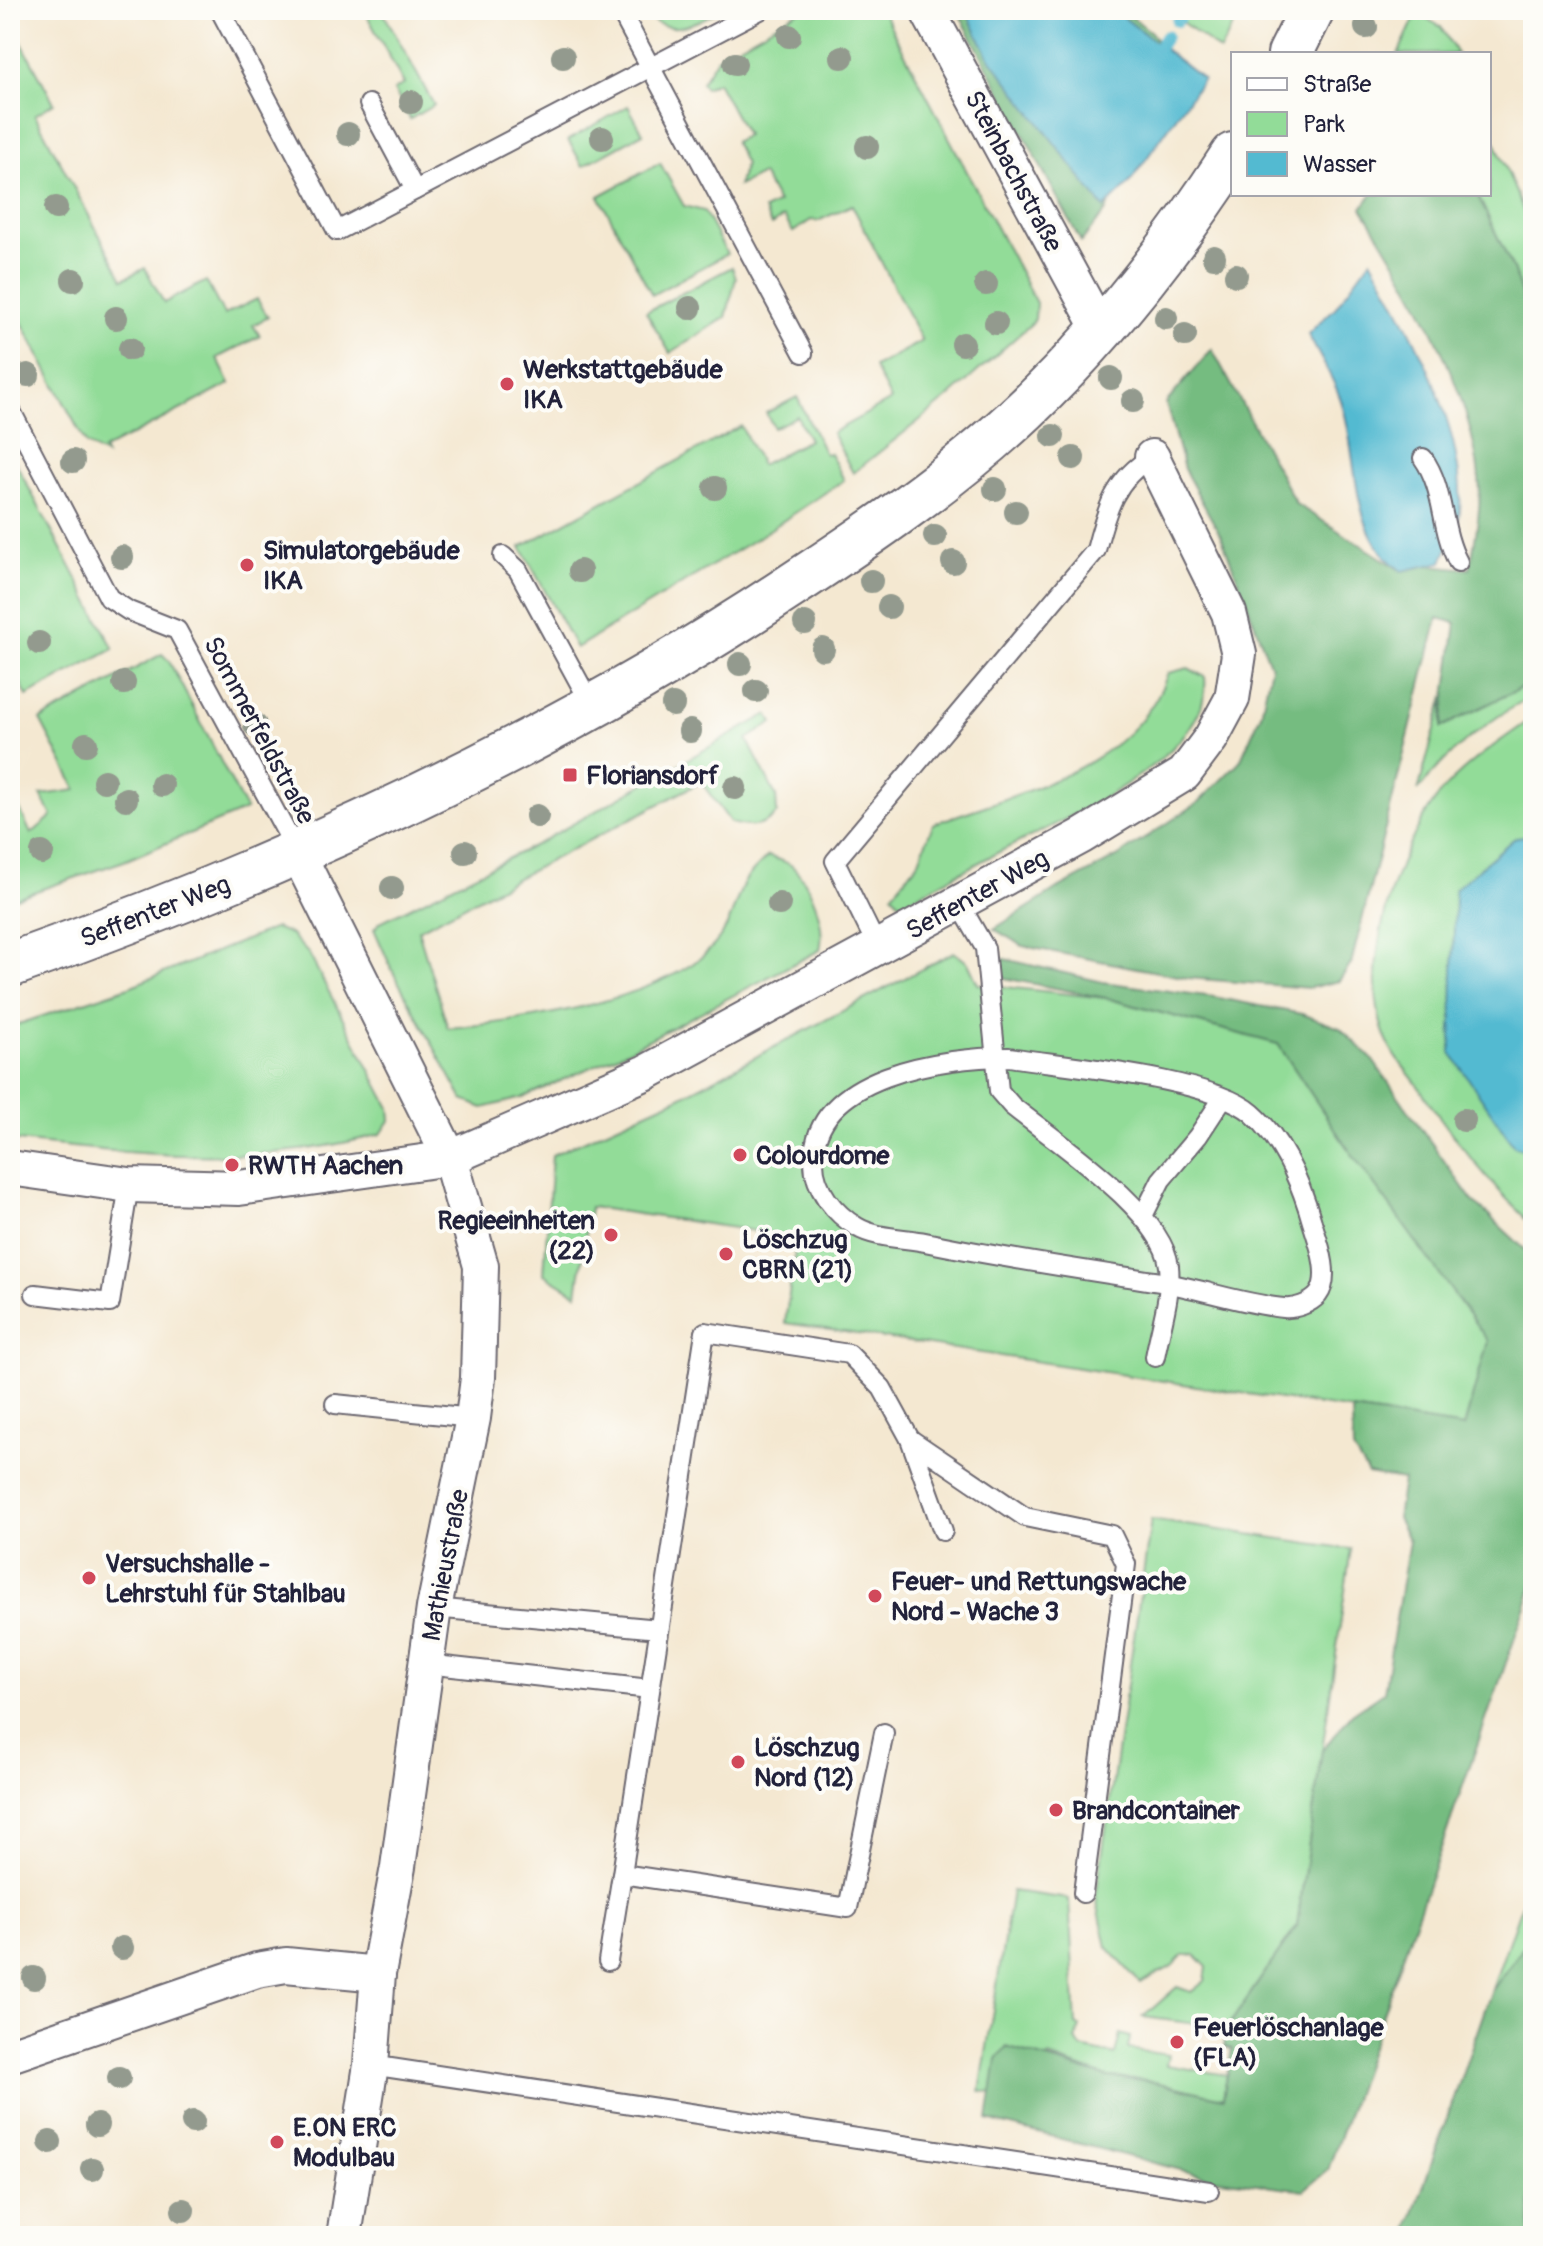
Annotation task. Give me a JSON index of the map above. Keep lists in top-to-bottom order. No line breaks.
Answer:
{"streets":{"street":["Steinbachstraße","Seffenter Weg","Mathieustraße"],"lane":["Sommerfeldstraße"]},"crossings":[["Steinbachstraße","Seffenter Weg"],["Sommerfeldstraße","Seffenter Weg"],["Seffenter Weg","Mathieustraße"]],"places":{"other":["Werkstattgebäude IKA","Simulatorgebäude IKA","Colourdome","RWTH Aachen","Regieeinheiten (22)","Löschzug CBRN (21)","Versuchshalle - Lehrstuhl für Stahlbau","Feuer- und Rettungswache Nord - Wache 3","Löschzug Nord (12)","Brandcontainer","Feuerlöschanlage (FLA)","E.ON ERC Modulbau"],"transit":["Floriansdorf"]},"legend":["Straße","Park","Wasser"]}
